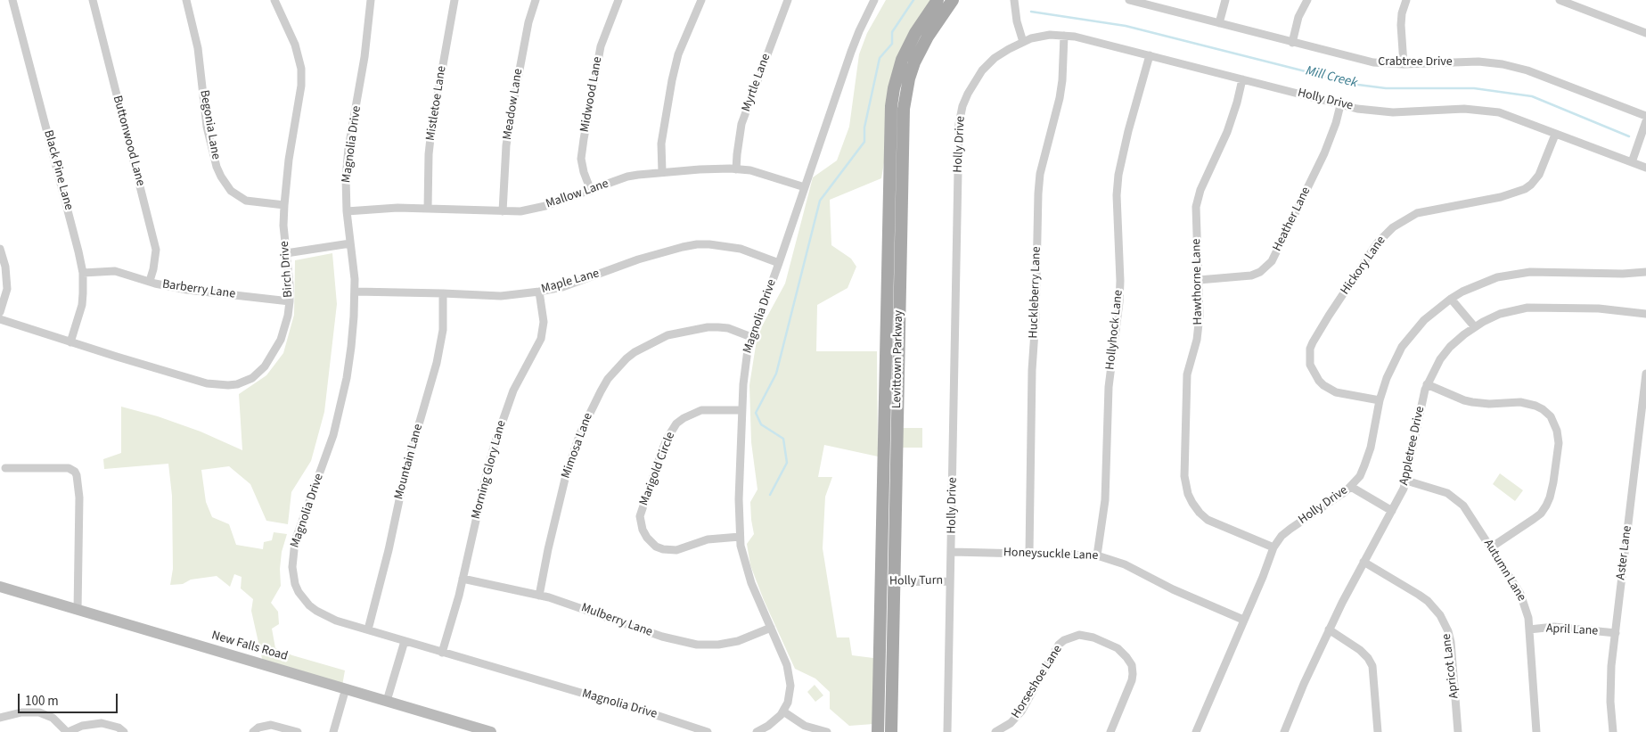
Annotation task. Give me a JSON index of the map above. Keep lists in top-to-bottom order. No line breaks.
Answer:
{"streets":{"main road":["Levittown Parkway","New Falls Road"],"street":["Crabtree Drive","Myrtle Lane","Midwood Lane","Holly Drive","Mistletoe Lane","Meadow Lane","Begonia Lane","Buttonwood Lane","Magnolia Drive","Black Pine Lane","Mallow Lane","Heather Lane","Hickory Lane","Birch Drive","Maple Lane","Hawthorne Lane","Barberry Lane","Huckleberry Lane","Hollyhock Lane","Mimosa Lane","Appletree Drive","Mountain Lane","Marigold Circle","Morning Glory Lane","Aster Lane","Honeysuckle Lane","Autumn Lane","Holly Turn","Mulberry Lane","April Lane","Apricot Lane","Horseshoe Lane"]},"crossings":[["Myrtle Lane","Mallow Lane"],["Midwood Lane","Mallow Lane"],["Holly Drive","Heather Lane"],["Holly Drive","Hickory Lane"],["Holly Drive","Hawthorne Lane"],["Holly Drive","Huckleberry Lane"],["Holly Drive","Hollyhock Lane"],["Holly Drive","Honeysuckle Lane"],["Holly Drive","Holly Turn"],["Mistletoe Lane","Mallow Lane"],["Meadow Lane","Mallow Lane"],["Begonia Lane","Birch Drive"],["Buttonwood Lane","Barberry Lane"],["Magnolia Drive","Mallow Lane"],["Magnolia Drive","Maple Lane"],["Magnolia Drive","Mimosa Lane"],["Magnolia Drive","Mountain Lane"],["Magnolia Drive","Marigold Circle"],["Magnolia Drive","Morning Glory Lane"],["Magnolia Drive","Mulberry Lane"],["Black Pine Lane","Birch Drive"],["Black Pine Lane","Barberry Lane"],["Heather Lane","Hawthorne Lane"],["Birch Drive","Barberry Lane"],["Maple Lane","Mountain Lane"],["Maple Lane","Morning Glory Lane"],["Huckleberry Lane","Honeysuckle Lane"],["Hollyhock Lane","Honeysuckle Lane"],["Levittown Parkway","Holly Turn"],["Mimosa Lane","Mulberry Lane"],["Appletree Drive","Autumn Lane"],["Appletree Drive","Apricot Lane"],["Morning Glory Lane","Mulberry Lane"],["Aster Lane","April Lane"],["Autumn Lane","April Lane"]],"water":["Mill Creek"],"scale_bar":"100 m"}
